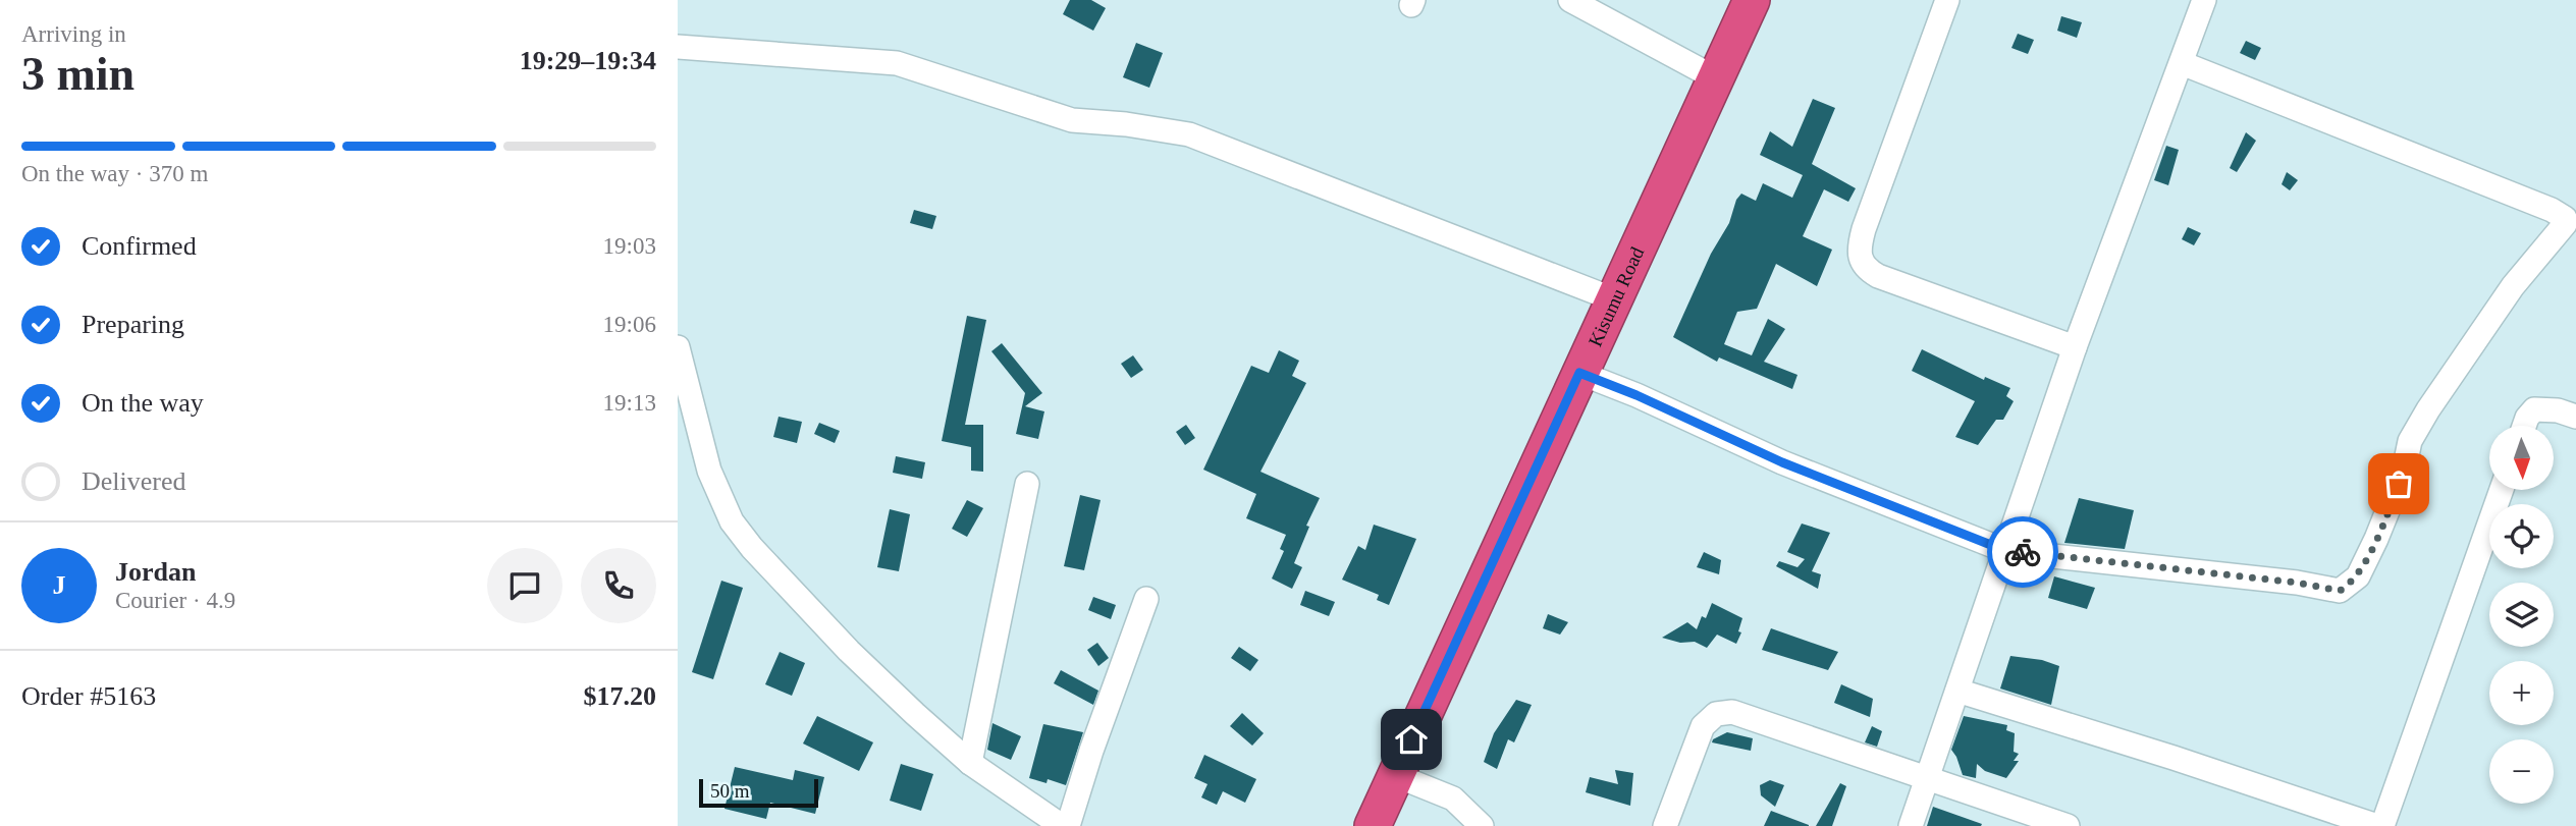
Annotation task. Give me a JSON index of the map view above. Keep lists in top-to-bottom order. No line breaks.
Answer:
{"streets":{"highway":["Kisumu Road"]},"scale_bar":"50 m","north":"bottom","page":{"heading":["3 min","Arriving in","19:29–19:34"],"panel":["Jordan","Courier · 4.9","Order #5163","$17.20"],"bar":"On the way · 370 m","list":[["Confirmed","19:03"],["Preparing","19:06"],["On the way","19:13"],"Delivered"],"map_buttons":["+","−"],"round":"J","scale":"50 m"}}
